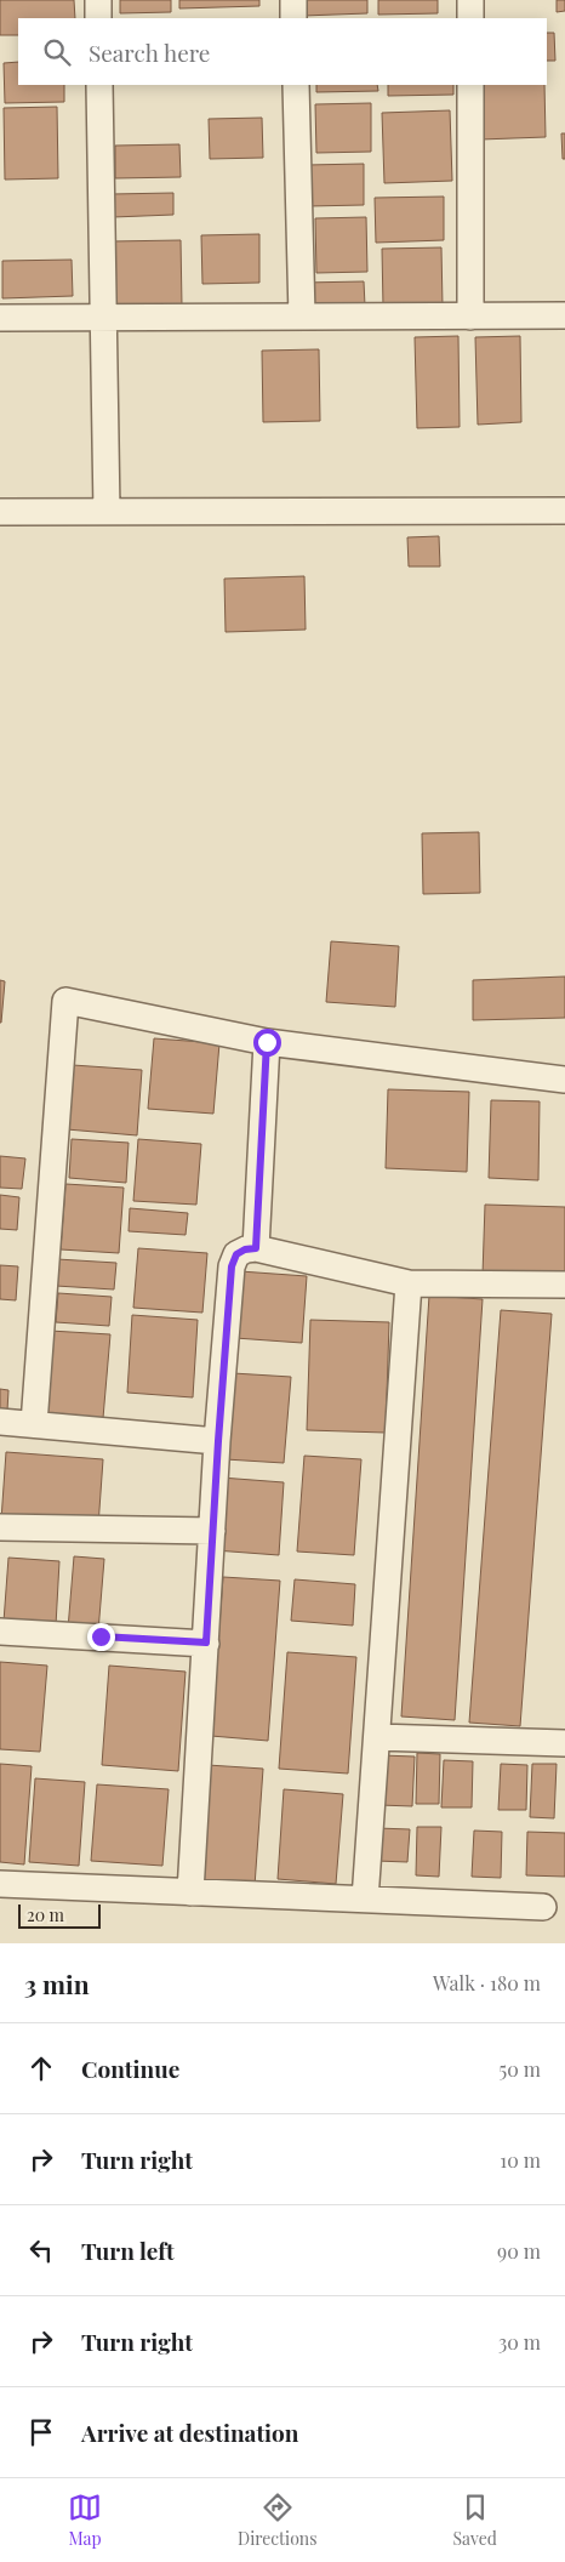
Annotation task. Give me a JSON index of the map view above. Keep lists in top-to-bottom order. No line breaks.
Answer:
{"scale_bar":"20 m","page":{"search":"Search here","scale":"20 m","heading":["3 min","Walk · 180 m"],"list":[["Continue","50 m"],["Turn right","10 m"],["Turn left","90 m"],["Turn right","30 m"],"Arrive at destination"],"nav":["Map","Directions","Saved"]}}
